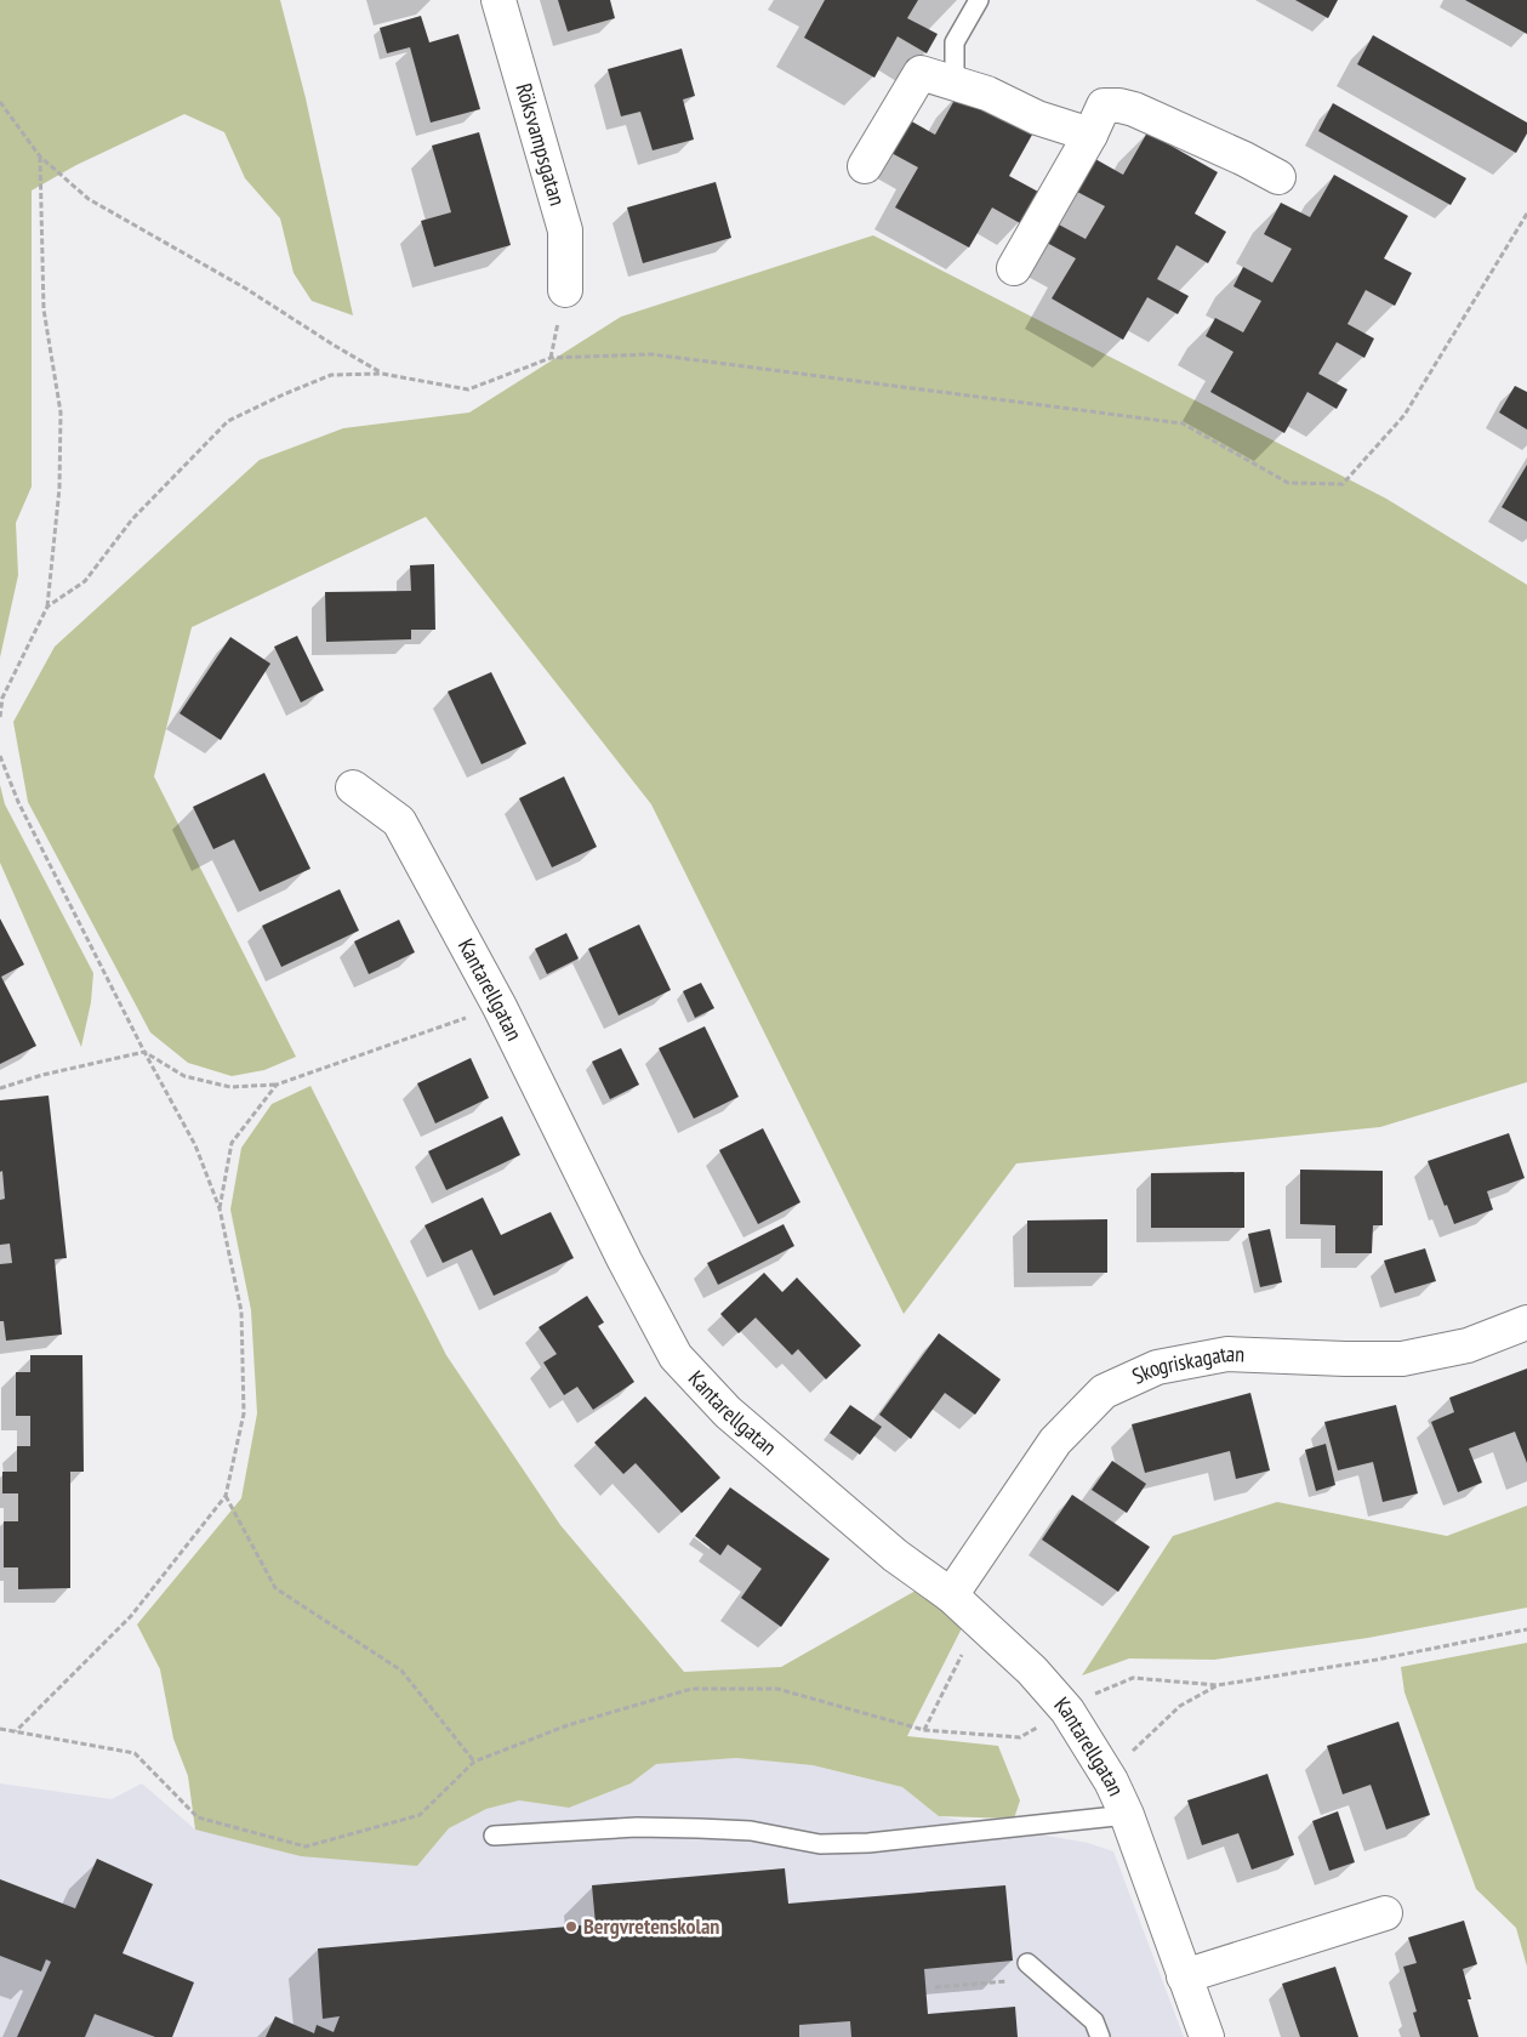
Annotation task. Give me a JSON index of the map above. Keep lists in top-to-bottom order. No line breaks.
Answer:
{"streets":{"street":["Röksvampsgatan","Kantarellgatan","Skogriskagatan"]},"crossings":[["Kantarellgatan","Skogriskagatan"]],"places":["Bergvretenskolan"]}
